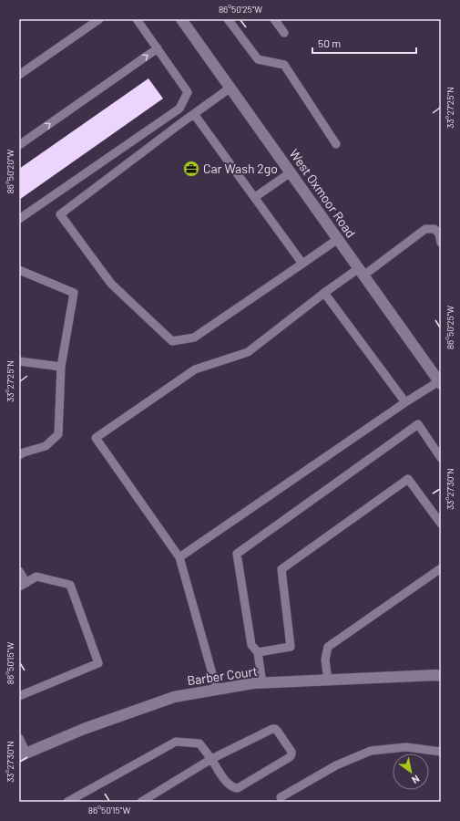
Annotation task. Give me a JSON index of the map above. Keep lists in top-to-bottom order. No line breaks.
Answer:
{"streets":{"street":["West Oxmoor Road","Barber Court"]},"places":{"office":["Car Wash 2go"]},"scale_bar":"50 m","north":"bottom right","coordinates":["86°50'25\"W","33°27'25\"N","86°50'20\"W","33°27'30\"N","86°50'15\"W"]}
